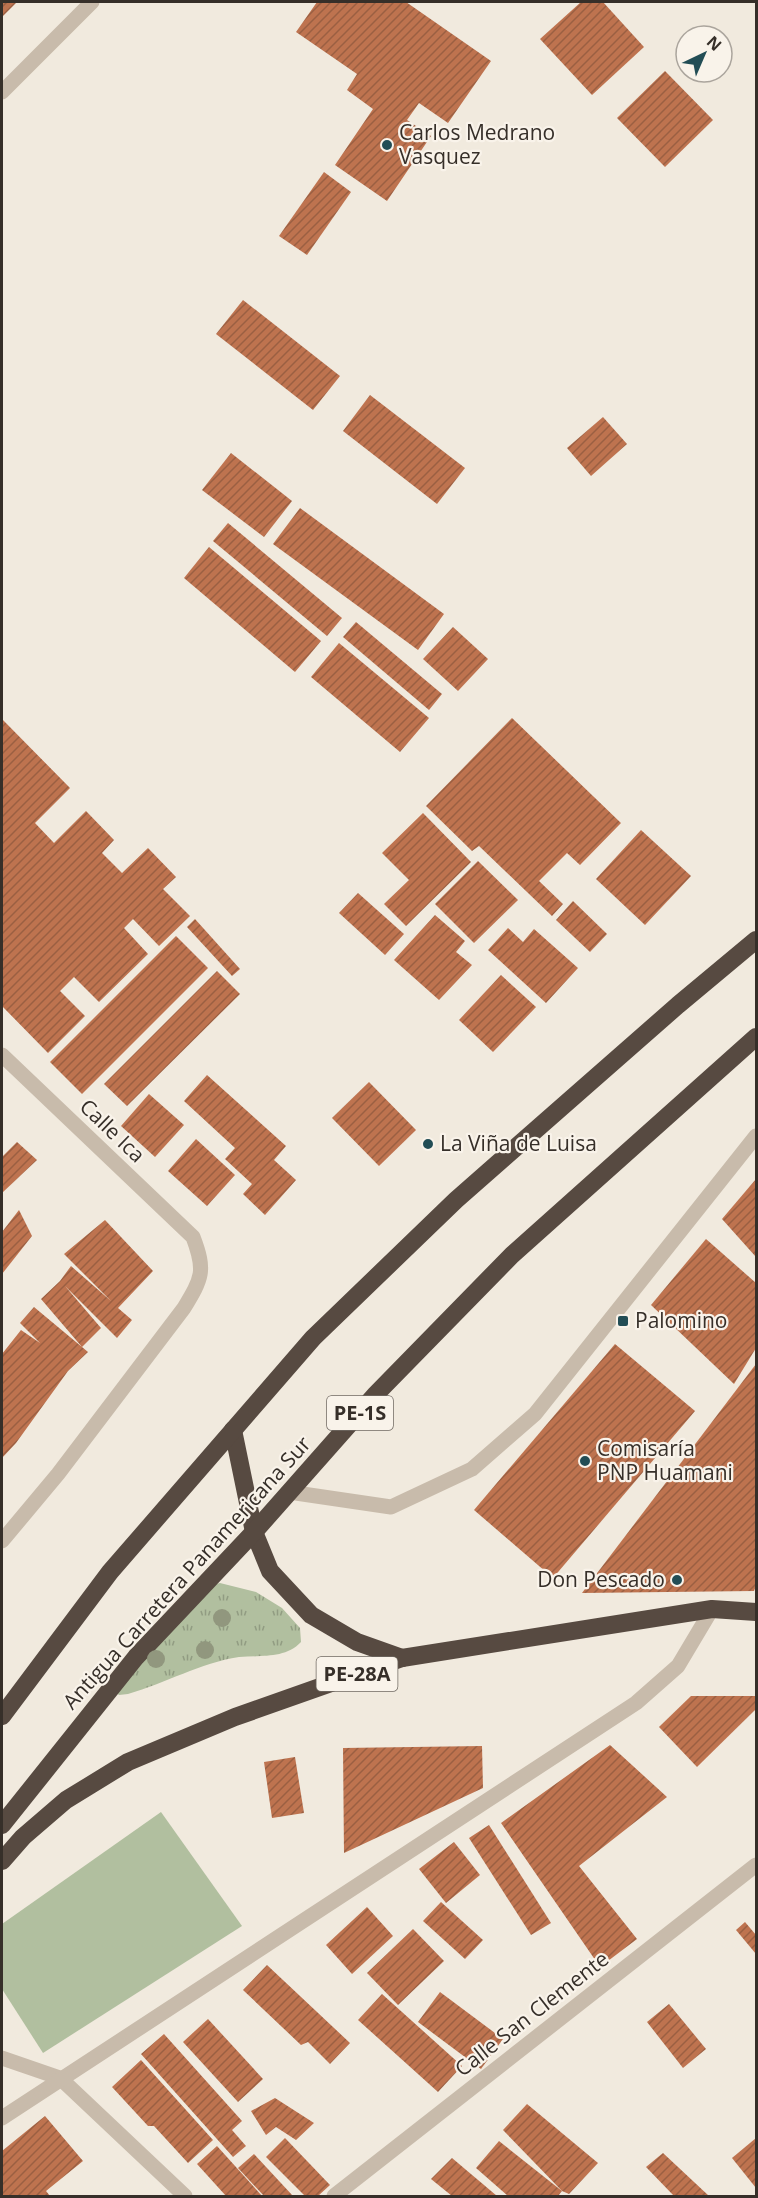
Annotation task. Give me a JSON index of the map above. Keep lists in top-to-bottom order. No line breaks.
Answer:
{"streets":{"highway":["PE-1S","Antigua Carretera Panamericana Sur","PE-28A"],"street":["Calle Ica","Calle San Clemente"]},"crossings":[["Antigua Carretera Panamericana Sur","PE-28A"]],"places":{"other":["Carlos Medrano Vasquez","La Viña de Luisa","Comisaría PNP Huamani","Don Pescado"],"transit":["Palomino"]},"north":"top right"}
